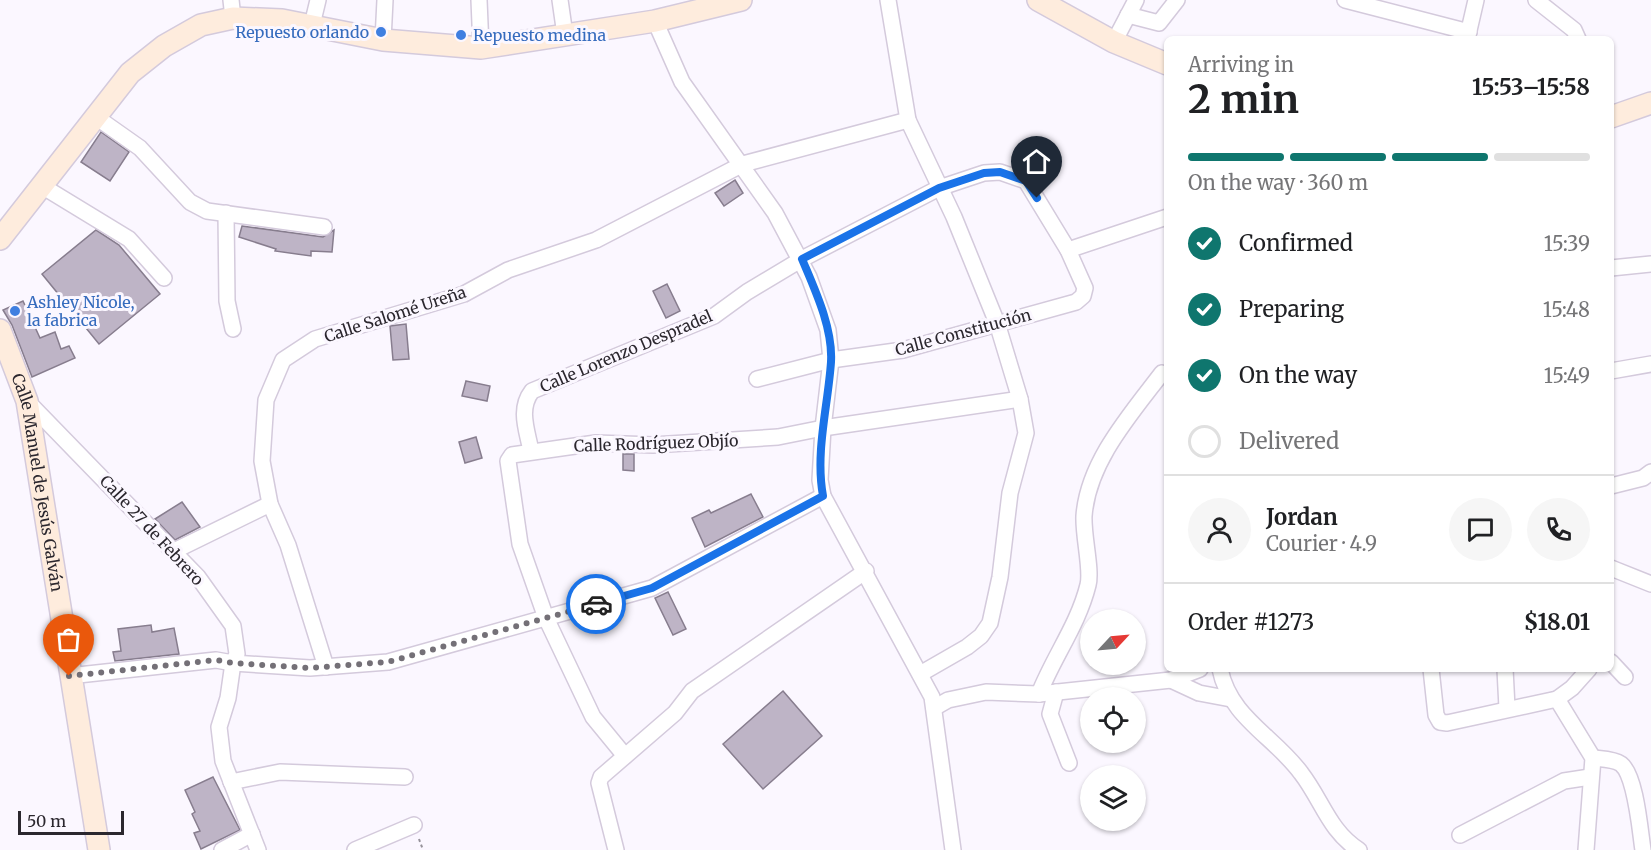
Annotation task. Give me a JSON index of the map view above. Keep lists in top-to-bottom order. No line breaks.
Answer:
{"streets":{"main road":["Calle Manuel de Jesús Galván"],"street":["Calle Salomé Ureña","Calle Constitución","Calle Lorenzo Despradel","Calle Rodríguez Objío","Calle 27 de Febrero"]},"crossings":[["Calle Constitución","Calle Lorenzo Despradel"],["Calle Lorenzo Despradel","Calle Rodríguez Objío"],["Calle Manuel de Jesús Galván","Calle 27 de Febrero"]],"places":["Repuesto orlando","Repuesto medina","Ashley Nicole, la fabrica"],"scale_bar":"50 m","north":"top right","page":{"heading":["2 min","Arriving in","15:53–15:58"],"panel":["Jordan","Courier · 4.9","Order #1273","$18.01"],"bar":"On the way · 360 m","list":[["Confirmed","15:39"],["Preparing","15:48"],["On the way","15:49"],"Delivered"],"scale":"50 m"}}
